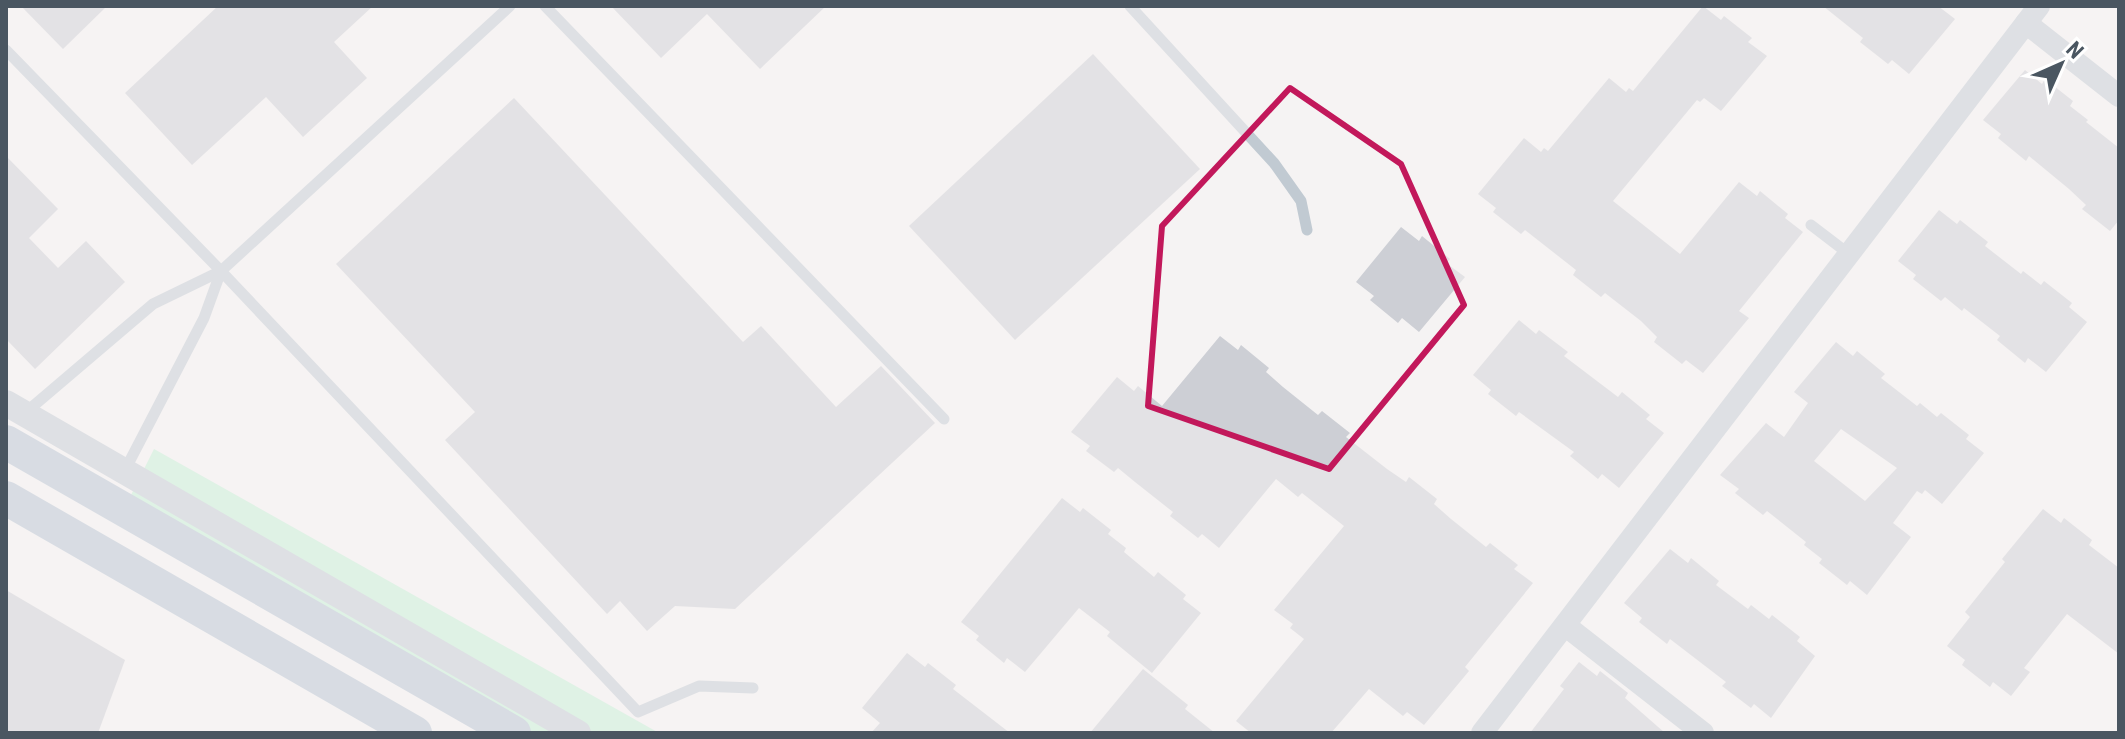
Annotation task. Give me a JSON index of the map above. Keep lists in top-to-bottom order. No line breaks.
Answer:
{"north":"top right"}
